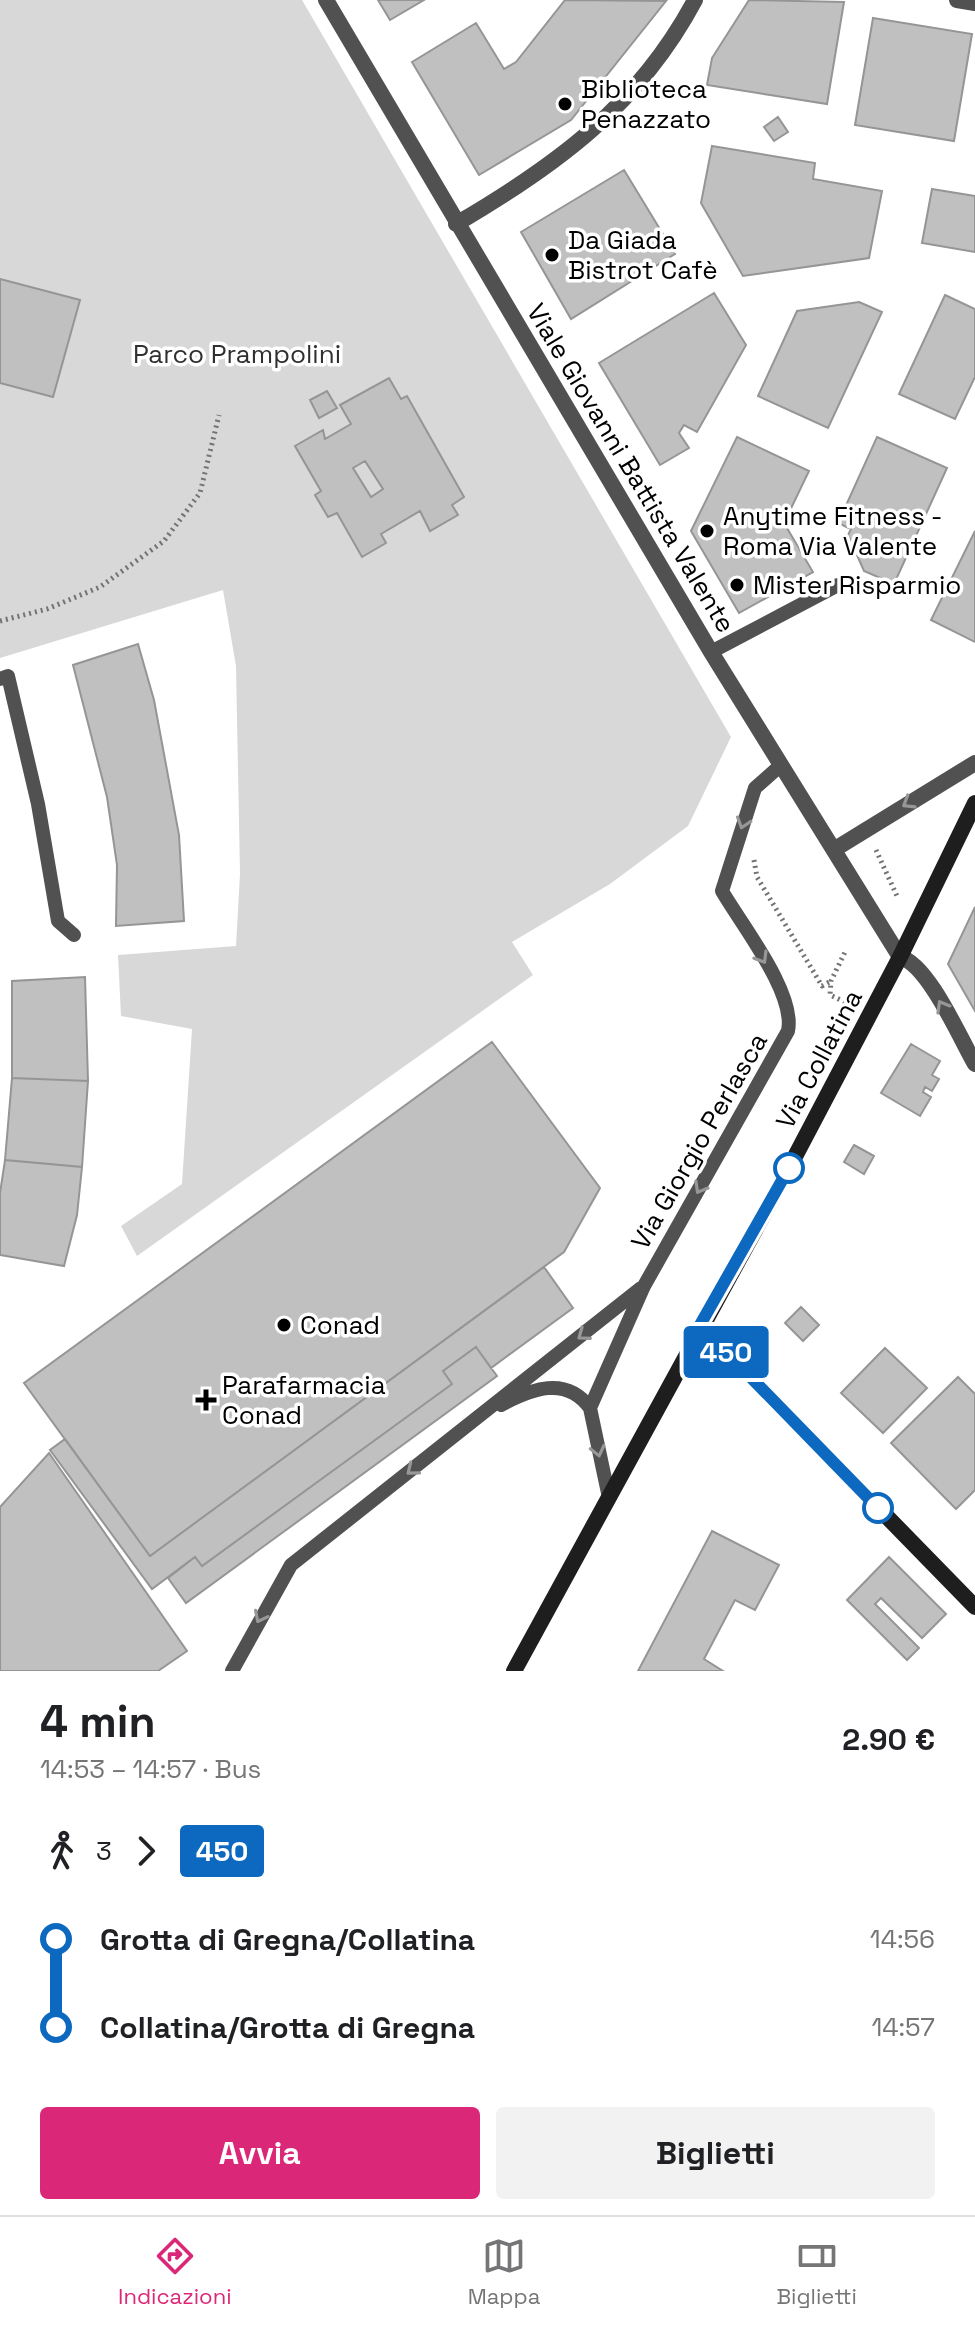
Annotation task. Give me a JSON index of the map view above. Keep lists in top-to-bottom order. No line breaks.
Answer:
{"streets":{"street":["Viale Giovanni Battista Valente","Via Collatina"],"lane":["Via Giorgio Perlasca"]},"crossings":[["Viale Giovanni Battista Valente","Via Collatina"],["Viale Giovanni Battista Valente","Via Giorgio Perlasca"]],"one_way":["Via Giorgio Perlasca"],"parks":["Parco Prampolini"],"places":{"other":["Biblioteca Penazzato","Da Giada Bistrot Cafè","Anytime Fitness - Roma Via Valente","Mister Risparmio","Conad"],"health":["Parafarmacia Conad"]},"lines":["bus line 450"],"page":{"on_map":"450","heading":["4 min","14:53 – 14:57 · Bus","2.90 €"],"legs":["3","450"],"list":[{"name":"Grotta di Gregna/Collatina","value":"14:56"},{"name":"Collatina/Grotta di Gregna","value":"14:57"}],"buttons":["Avvia","Biglietti"],"tabs":["Indicazioni","Mappa","Biglietti"]}}
